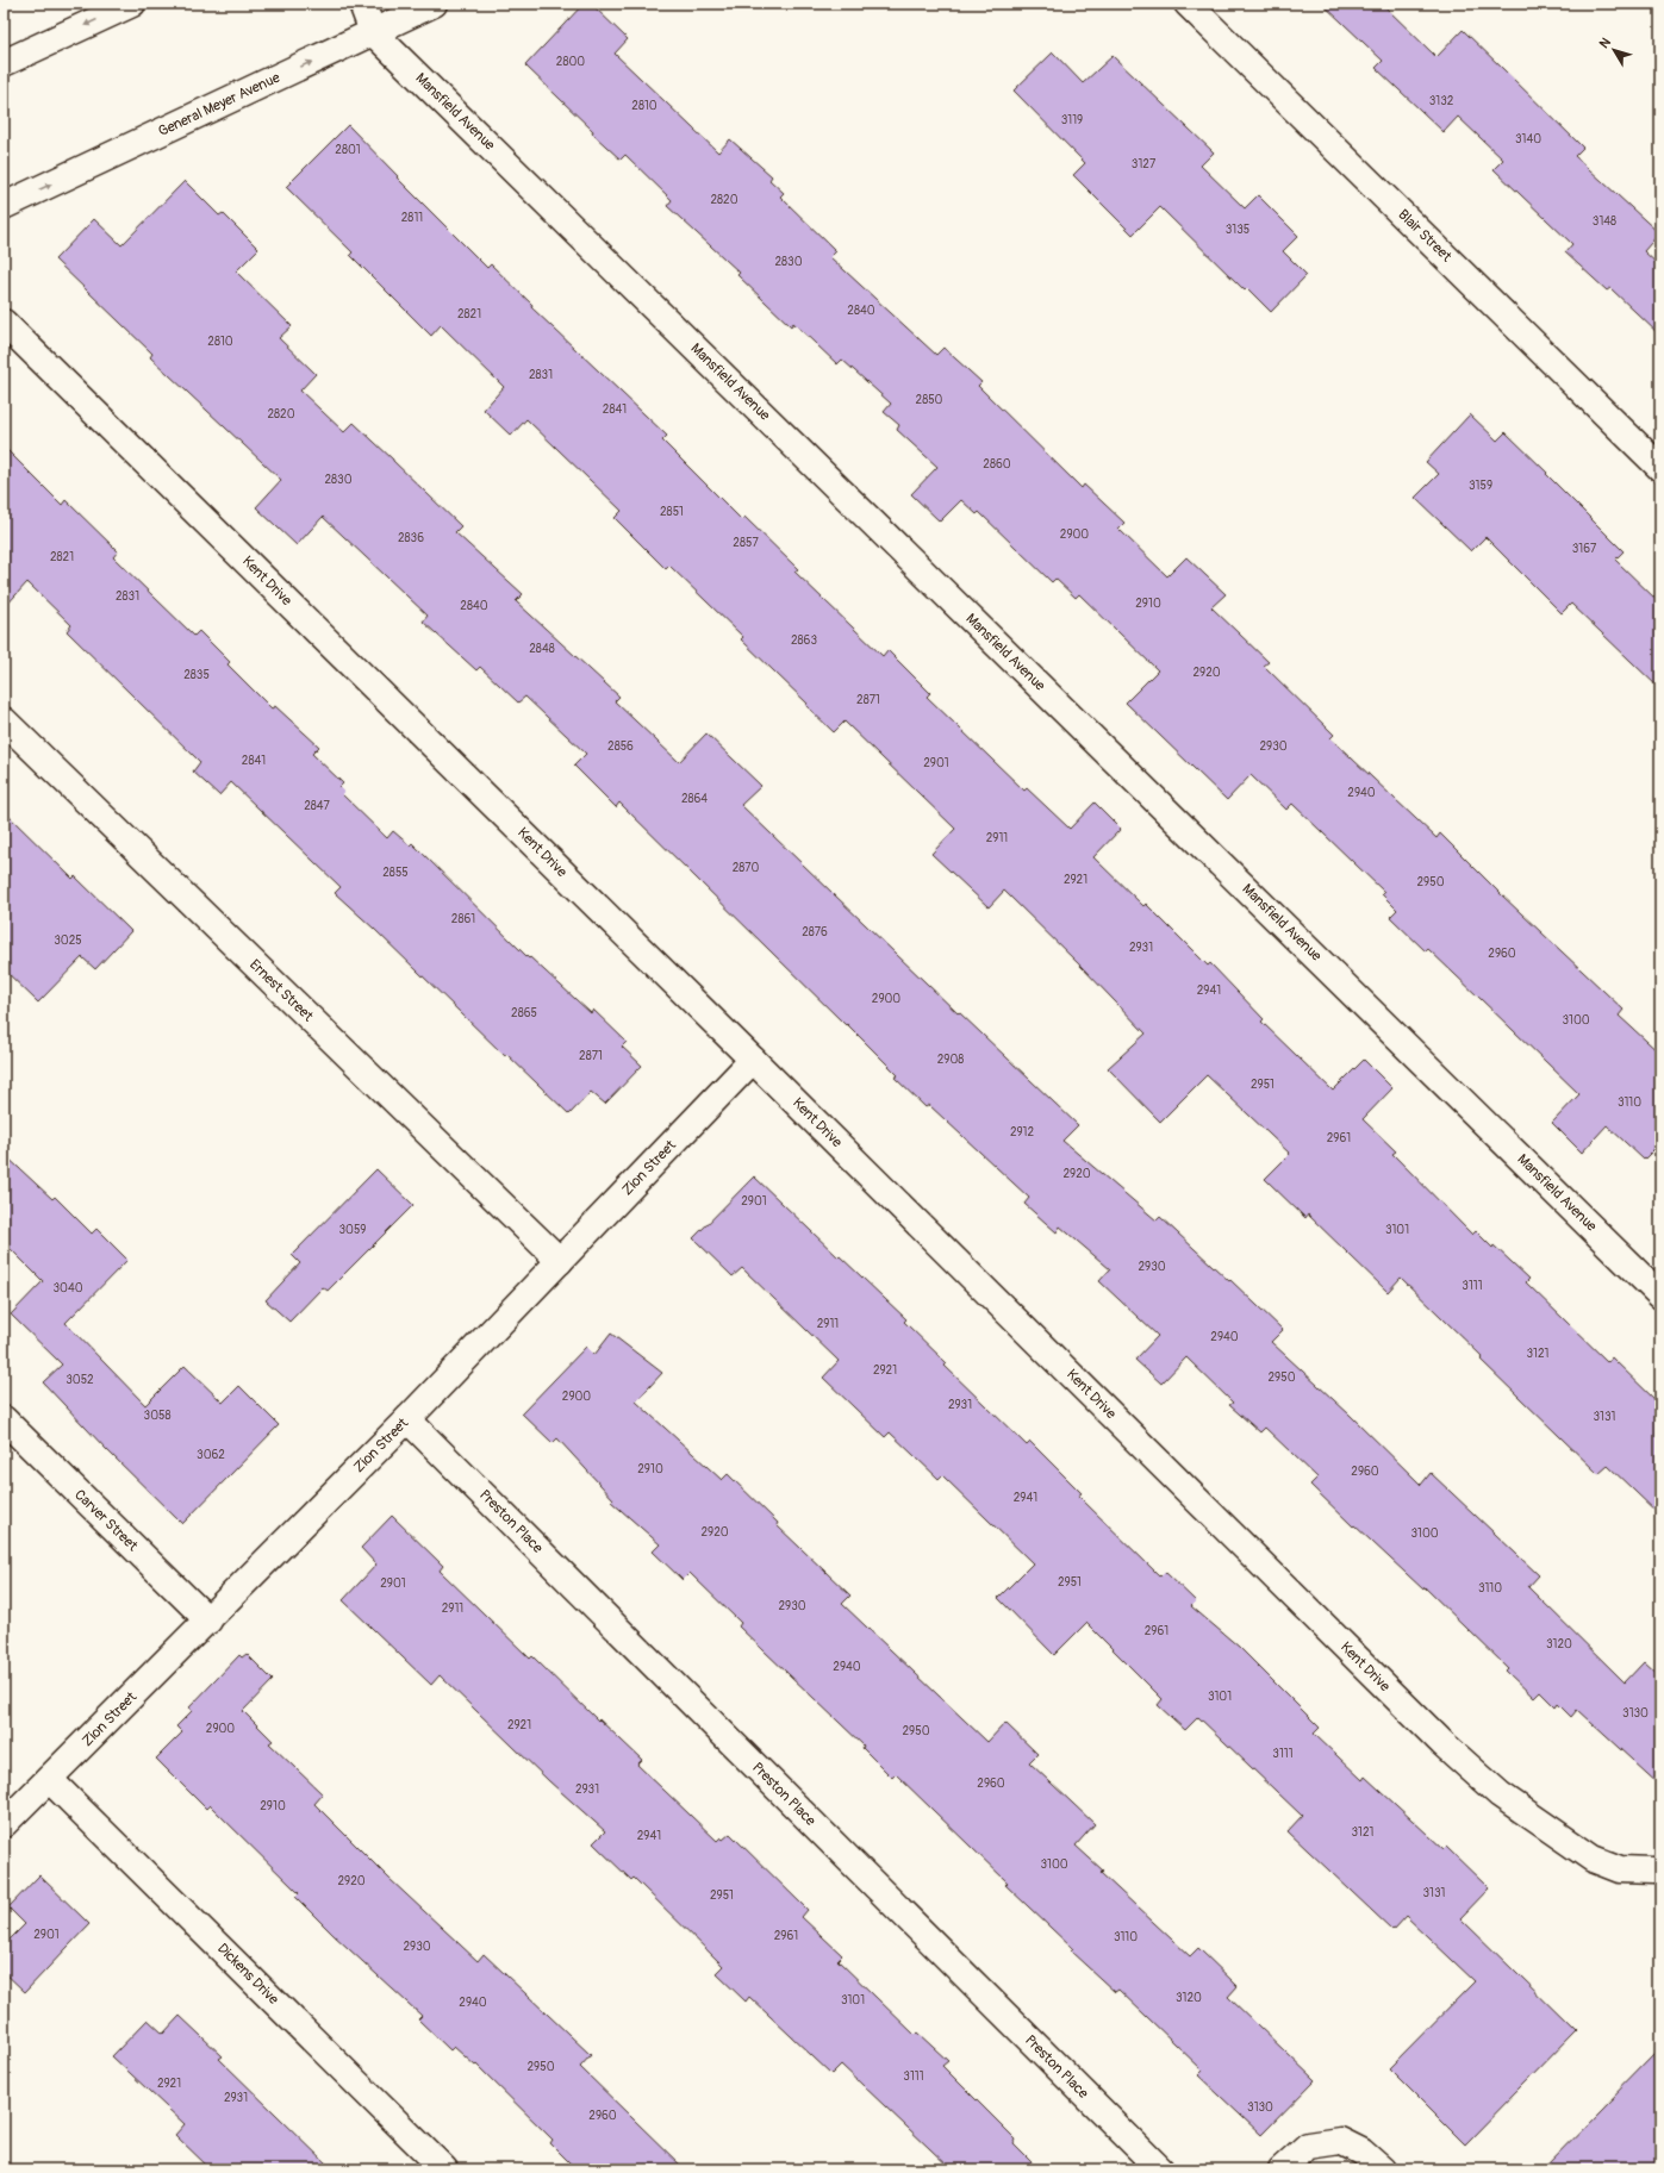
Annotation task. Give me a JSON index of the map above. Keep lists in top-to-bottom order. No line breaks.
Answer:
{"streets":{"street":["General Meyer Avenue","Mansfield Avenue","Blair Street","Kent Drive","Ernest Street","Zion Street","Carver Street","Preston Place","Dickens Drive"]},"crossings":[["General Meyer Avenue","Mansfield Avenue"],["Kent Drive","Zion Street"],["Ernest Street","Zion Street"],["Zion Street","Carver Street"],["Zion Street","Preston Place"],["Zion Street","Dickens Drive"]],"house_numbers":["2800","3132","2810","3119","3140","2801","3127","2820","2811","3148","3135","2830","2840","2821","2810","2831","2850","2841","2820","2860","2830","3159","2851","2900","2836","2857","3167","2821","2831","2910","2840","2863","2848","2920","2835","2871","2856","2930","2841","2901","2940","2864","2847","2911","2870","2855","2921","2950","2861","2876","3025","2931","2960","2941","2900","2865","3100","2871","2908","2951","3110","2912","2961","2920","2901","3059","3101","2930","3111","3040","2911","2940","3121","2921","2950","3052","2900","2931","3058","3131","3062","2910","2960","2941","2920","3100","2951","2901","3110","2930","2911","2961","3120","2940","3101","3130","2921","2900","2950","3111","2960","2931","2910","3121","2941","3100","2920","3131","2951","2901","2961","3110","2930","3120","3101","2940","2950","3111","2921","2931","3130","2960"],"north":"top left"}
